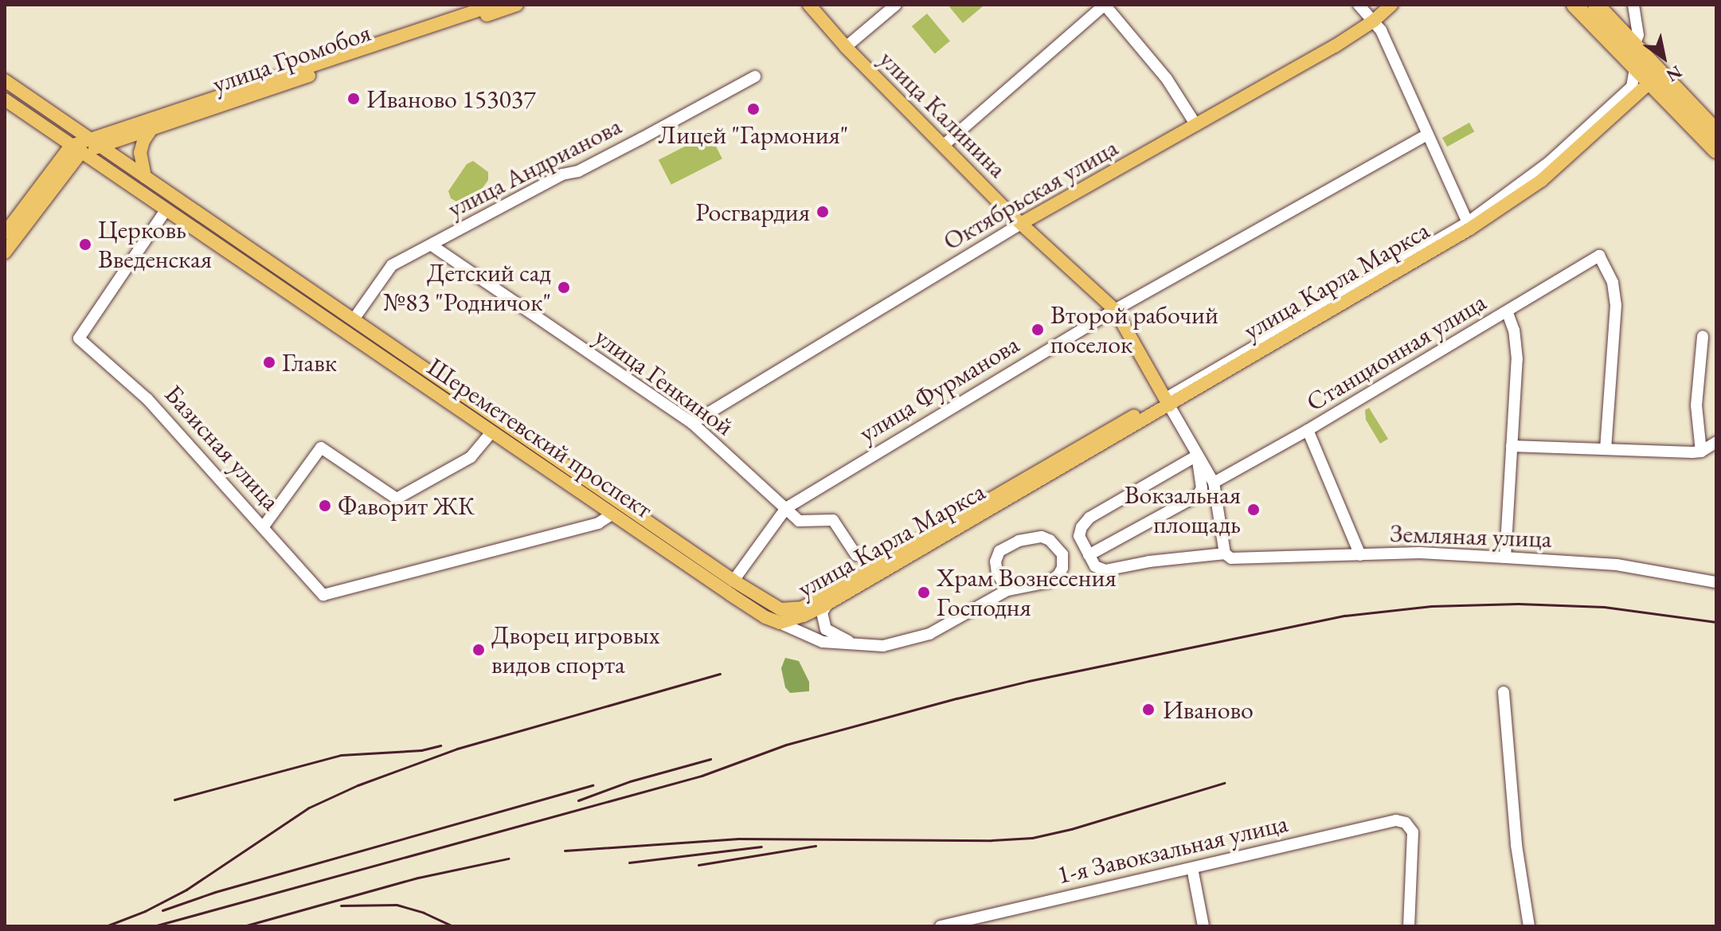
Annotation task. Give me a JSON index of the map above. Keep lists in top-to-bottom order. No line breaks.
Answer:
{"streets":{"main road":["улица Громобоя","улица Калинина","Октябрьская улица","улица Карла Маркса","Шереметевский проспект"],"street":["улица Андрианова","Станционная улица","улица Генкиной","улица Фурманова","Базисная улица","Земляная улица","1-я Завокзальная улица"]},"crossings":[["улица Громобоя","Шереметевский проспект"],["улица Калинина","Октябрьская улица"],["улица Калинина","улица Карла Маркса"],["улица Калинина","улица Фурманова"],["улица Андрианова","улица Генкиной"],["улица Андрианова","Шереметевский проспект"],["Октябрьская улица","улица Генкиной"],["улица Карла Маркса","Шереметевский проспект"],["улица Генкиной","улица Фурманова"],["улица Фурманова","Шереметевский проспект"],["Шереметевский проспект","Базисная улица"]],"places":["Иваново 153037","Лицей \"Гармония\"","Росгвардия","Церковь Введенская","Детский сад №83 \"Родничок\"","Второй рабочий поселок","Главк","Фаворит ЖК","Вокзальная площадь","Храм Вознесения Господня","Дворец игровых видов спорта","Иваново"],"north":"bottom right"}
